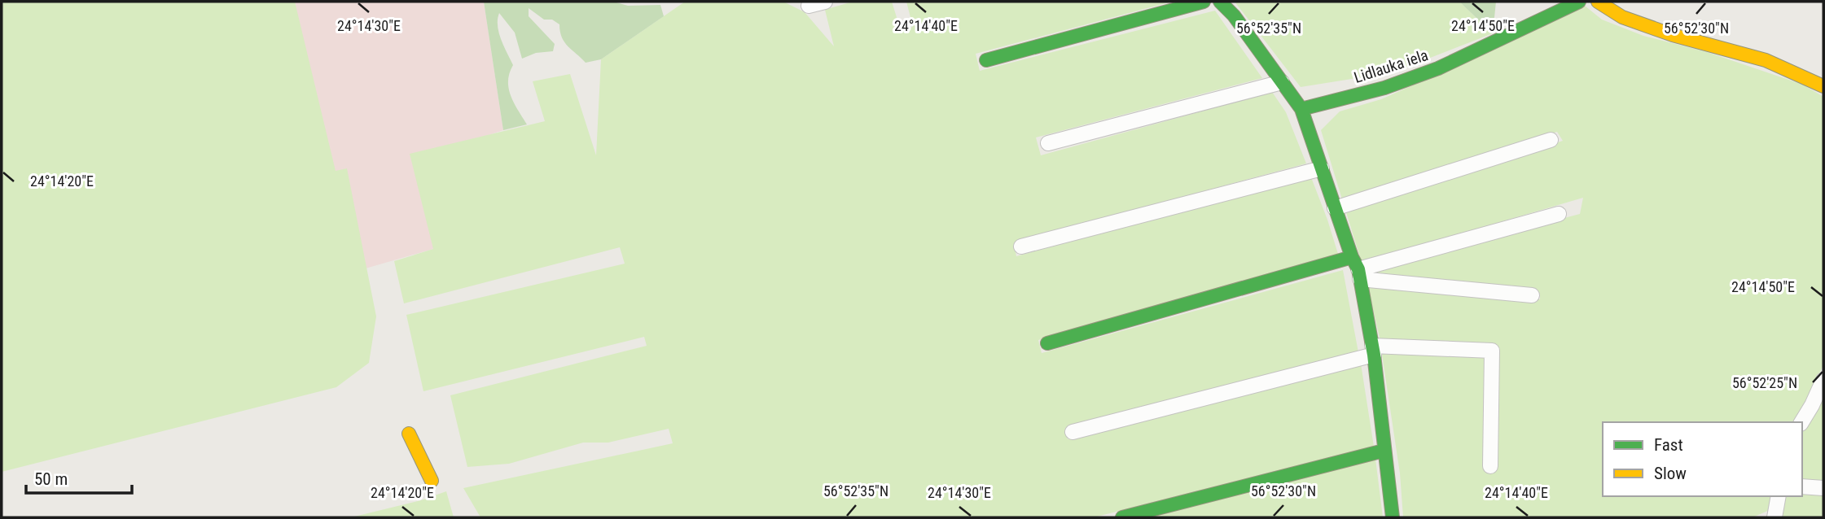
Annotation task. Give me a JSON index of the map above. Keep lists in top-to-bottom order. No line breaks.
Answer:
{"streets":{"street":["Lidlauka iela"]},"legend":["Fast","Slow"],"scale_bar":"50 m","coordinates":["24°14'30\"E","24°14'50\"E","24°14'40\"E","56°52'35\"N","56°52'30\"N","24°14'20\"E","56°52'25\"N"]}
